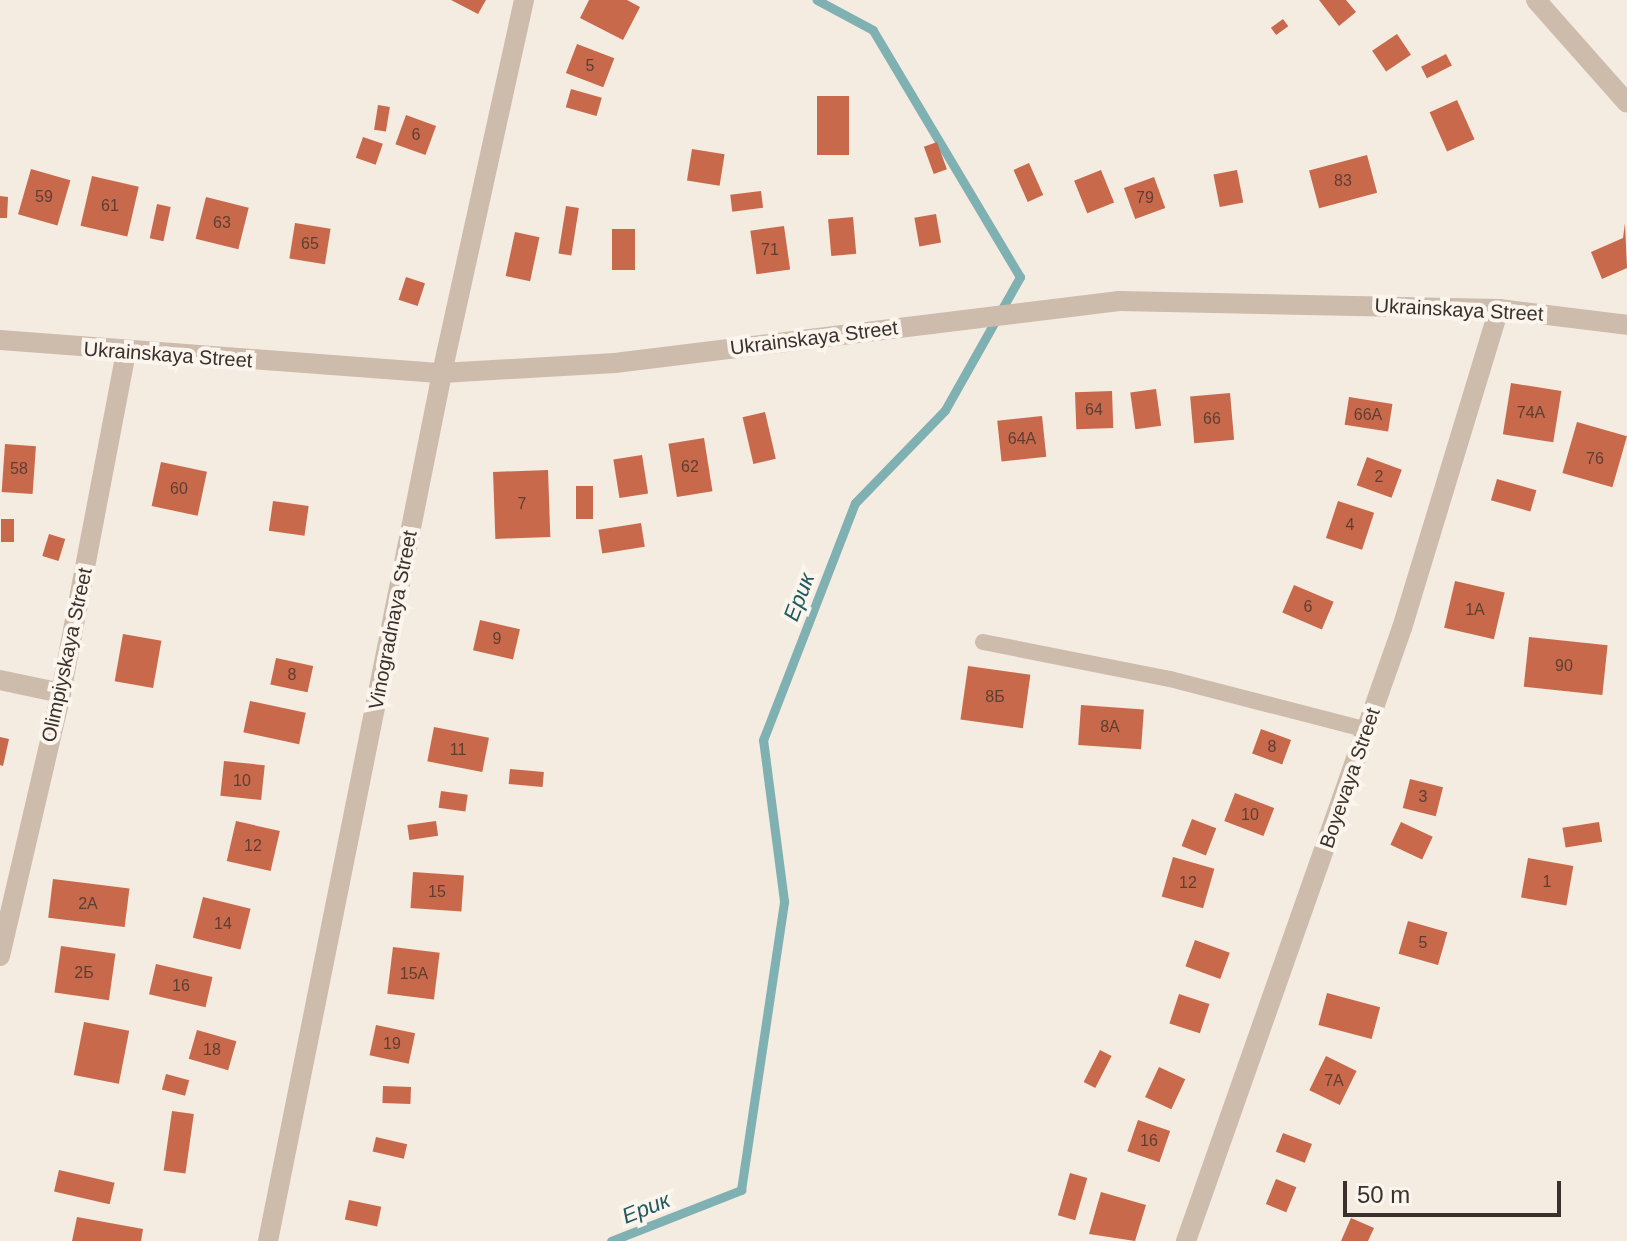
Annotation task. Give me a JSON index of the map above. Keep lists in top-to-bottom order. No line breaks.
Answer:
{"streets":{"street":["Ukrainskaya Street","Vinogradnaya Street","Olimpiyskaya Street","Boyevaya Street"]},"crossings":[["Ukrainskaya Street","Vinogradnaya Street"],["Ukrainskaya Street","Olimpiyskaya Street"],["Ukrainskaya Street","Boyevaya Street"]],"water":["Ерик"],"house_numbers":["5","6","83","59","79","61","63","65","71","64","74А","66А","66","64А","76","62","58","2","60","7","4","6","1А","9","90","8","8Б","8А","8","11","10","3","10","12","1","12","15","2А","14","5","2Б","15А","16","19","18","7А","16"],"scale_bar":"50 m"}
